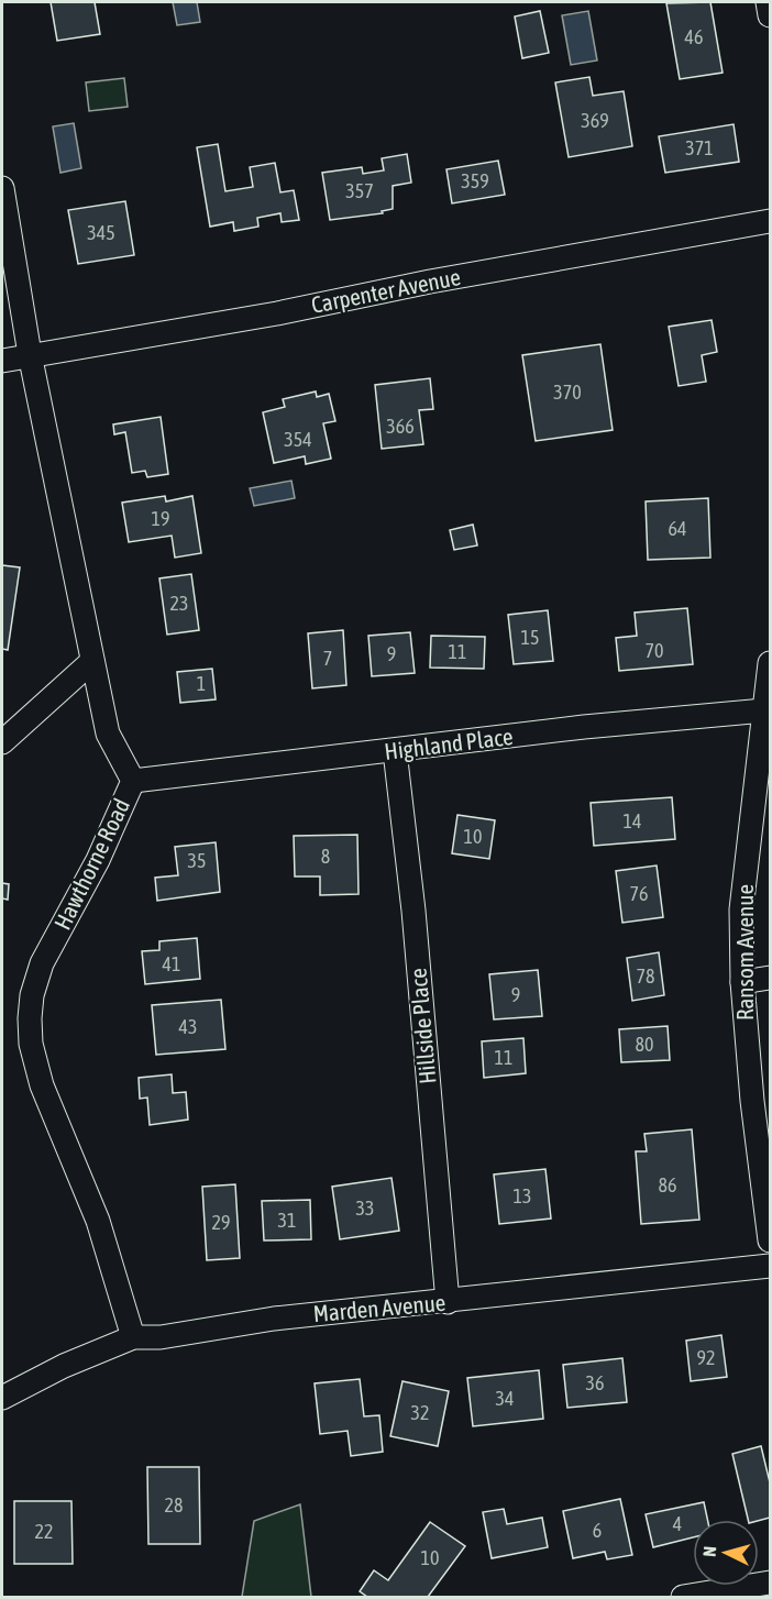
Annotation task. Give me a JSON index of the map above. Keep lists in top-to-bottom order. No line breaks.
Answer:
{"streets":{"street":["Carpenter Avenue","Highland Place","Hawthorne Road","Ransom Avenue","Hillside Place","Marden Avenue"]},"crossings":[["Carpenter Avenue","Hawthorne Road"],["Highland Place","Hawthorne Road"],["Highland Place","Ransom Avenue"],["Highland Place","Hillside Place"],["Hawthorne Road","Marden Avenue"],["Hillside Place","Marden Avenue"]],"house_numbers":["46","369","371","359","357","345","370","366","354","19","64","23","15","70","11","9","7","1","14","10","8","35","76","41","78","9","43","80","11","86","13","33","31","29","92","36","34","32","28","4","6","22","10"],"north":"left"}
